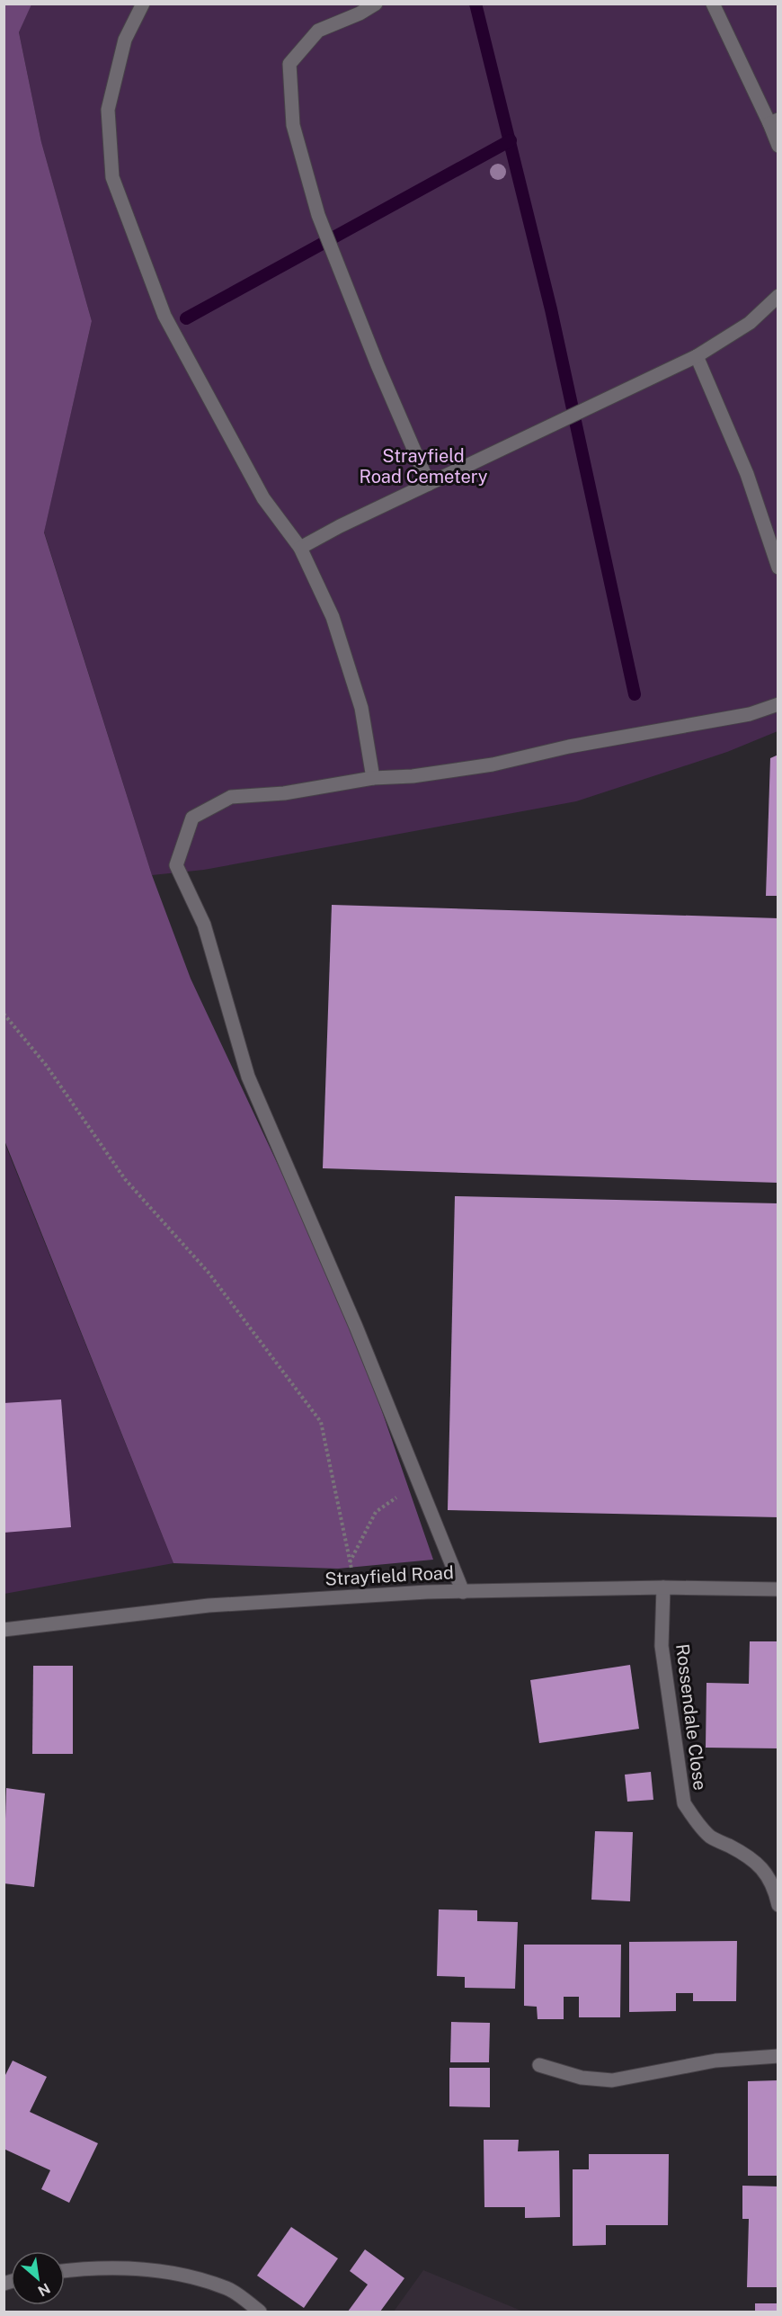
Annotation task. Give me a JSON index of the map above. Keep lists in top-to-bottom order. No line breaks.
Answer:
{"streets":{"street":["Strayfield Road","Rossendale Close"]},"crossings":[["Strayfield Road","Rossendale Close"]],"parks":["Strayfield Road Cemetery"],"north":"bottom right"}
